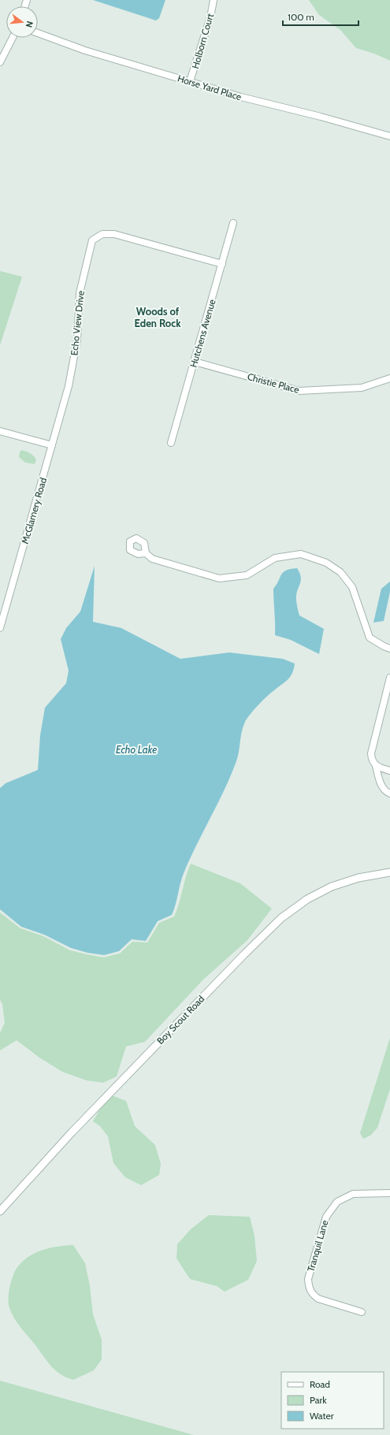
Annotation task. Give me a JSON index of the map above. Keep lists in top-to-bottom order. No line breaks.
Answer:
{"streets":{"street":["Holborn Court","Horse Yard Place","Echo View Drive","Hutchens Avenue","Christie Place","McGlamery Road","Boy Scout Road","Tranquil Lane"]},"crossings":[["Holborn Court","Horse Yard Place"],["Echo View Drive","Hutchens Avenue"],["Echo View Drive","McGlamery Road"],["Hutchens Avenue","Christie Place"]],"districts":["Woods of Eden Rock"],"water":["Echo Lake"],"legend":["Road","Park","Water"],"scale_bar":"100 m","north":"right"}
